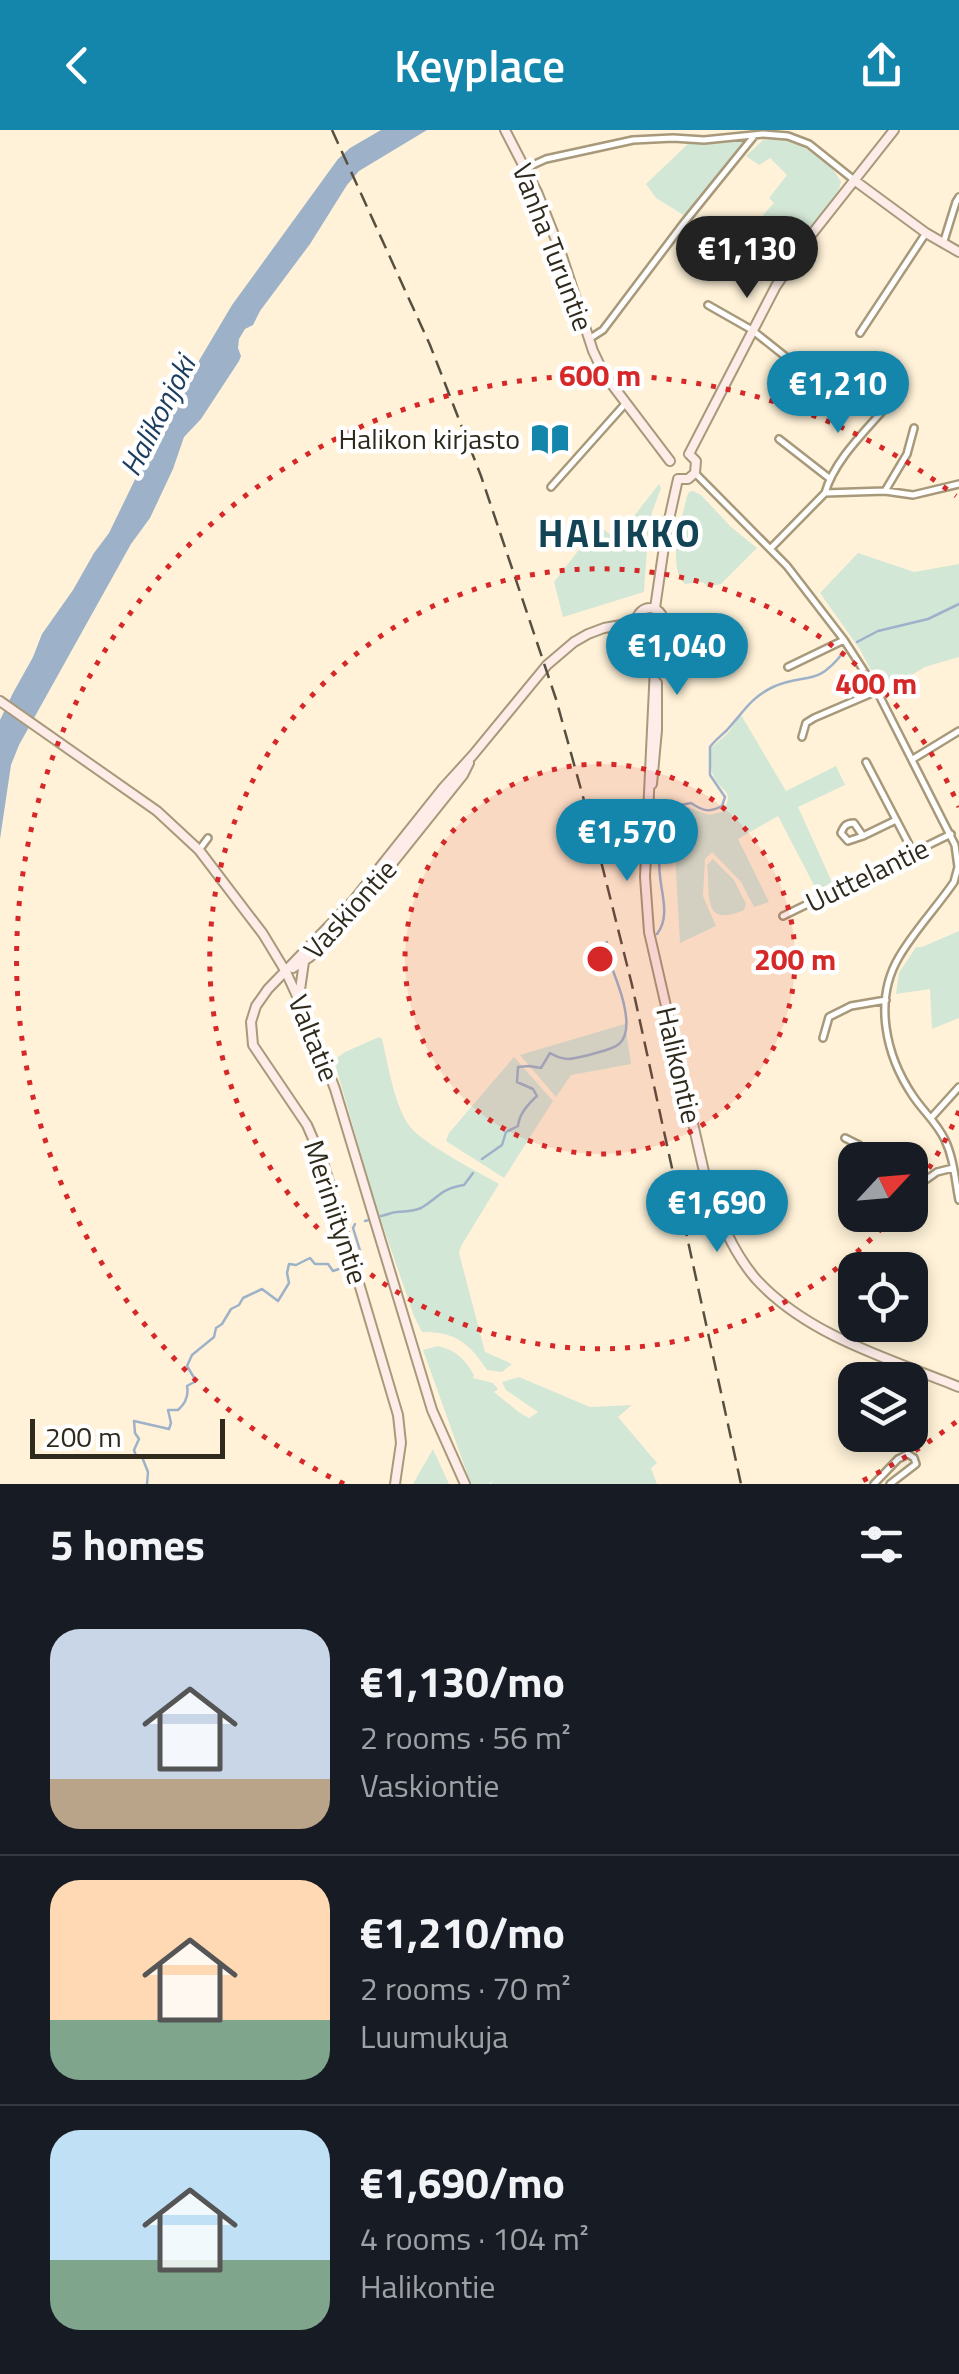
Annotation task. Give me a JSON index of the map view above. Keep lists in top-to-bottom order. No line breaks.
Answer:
{"streets":{"main road":["Vanha Turuntie","Vaskiontie","Valtatie","Halikontie","Meriniityntie"],"street":["Uuttelantie"]},"crossings":[["Vaskiontie","Valtatie"],["Vaskiontie","Halikontie"],["Vaskiontie","Meriniityntie"],["Valtatie","Meriniityntie"]],"districts":["HALIKKO"],"water":["Halikonjoki"],"places":{"library":["Halikon kirjasto"]},"scale_bar":"200 m","north":"top right","page":{"header":"Keyplace","price":["€1,130","€1,210","€1,040","€1,570","€1,690"],"scale":"200 m","heading":"5 homes","list":[{"name":"€1,130/mo","note":"2 rooms · 56 m² · Vaskiontie"},{"name":"€1,210/mo","note":"2 rooms · 70 m² · Luumukuja"},{"name":"€1,690/mo","note":"4 rooms · 104 m² · Halikontie"}]},"rings":["600 m","400 m","200 m"]}
